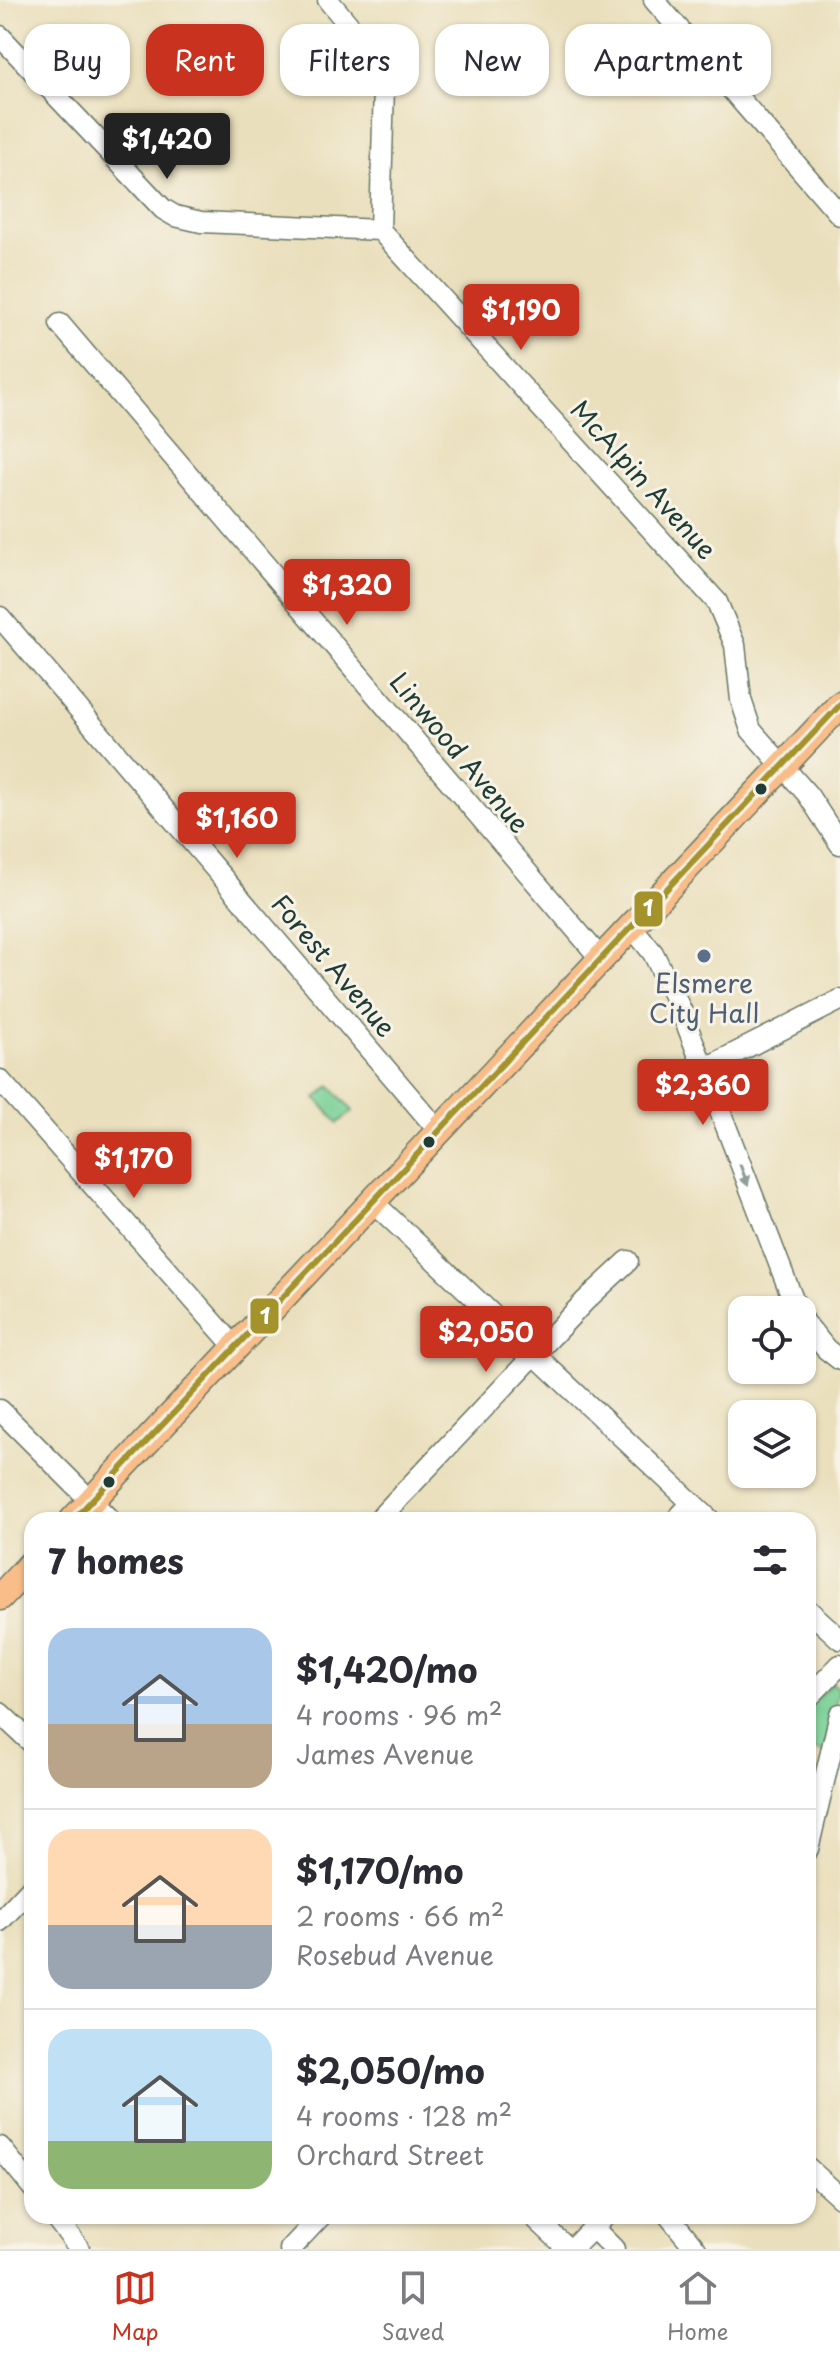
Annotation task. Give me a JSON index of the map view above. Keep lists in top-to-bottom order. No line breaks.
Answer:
{"streets":{"street":["McAlpin Avenue","Linwood Avenue","Forest Avenue"]},"places":["Elsmere City Hall"],"lines":["transit line 1"],"page":{"chip":["Buy","Rent","Filters","New","Apartment"],"price":["$1,420","$1,190","$1,320","$1,160","$2,360","$1,170","$2,050"],"heading":"7 homes","list":[{"name":"$1,420/mo","note":"4 rooms · 96 m² · James Avenue"},{"name":"$1,170/mo","note":"2 rooms · 66 m² · Rosebud Avenue"},{"name":"$2,050/mo","note":"4 rooms · 128 m² · Orchard Street"}],"tabs":["Map","Saved","Home"]}}
